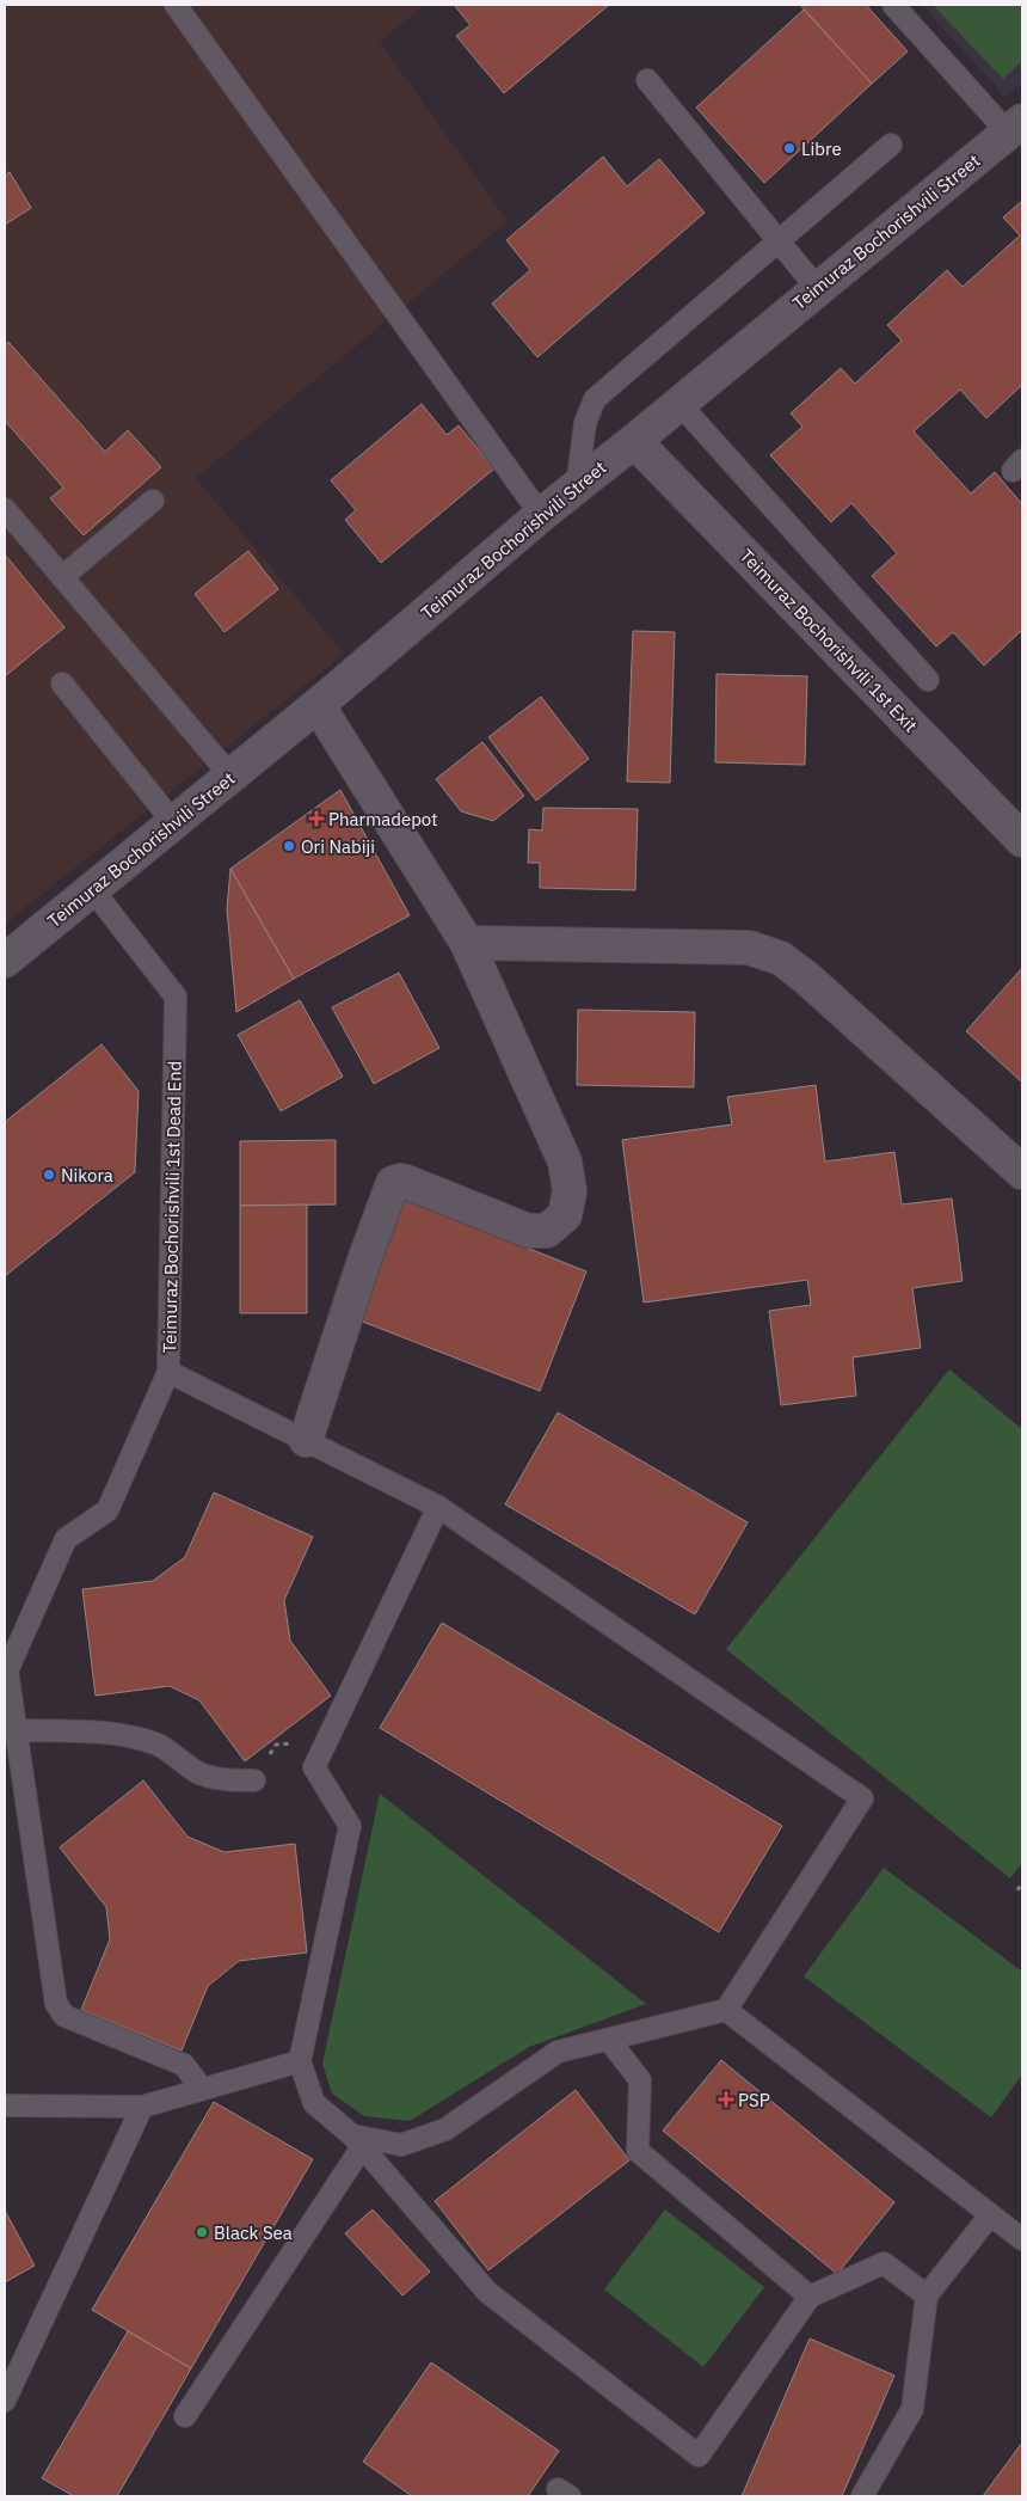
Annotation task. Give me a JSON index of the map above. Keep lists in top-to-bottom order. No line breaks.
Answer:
{"streets":{"street":["Teimuraz Bochorishvili Street","Teimuraz Bochorishvili 1st Exit"],"lane":["Teimuraz Bochorishvili 1st Dead End"]},"crossings":[["Teimuraz Bochorishvili Street","Teimuraz Bochorishvili 1st Exit"],["Teimuraz Bochorishvili Street","Teimuraz Bochorishvili 1st Dead End"]],"places":{"other":["Libre","Ori Nabiji","Nikora","Black Sea"],"health":["Pharmadepot","PSP"]}}
